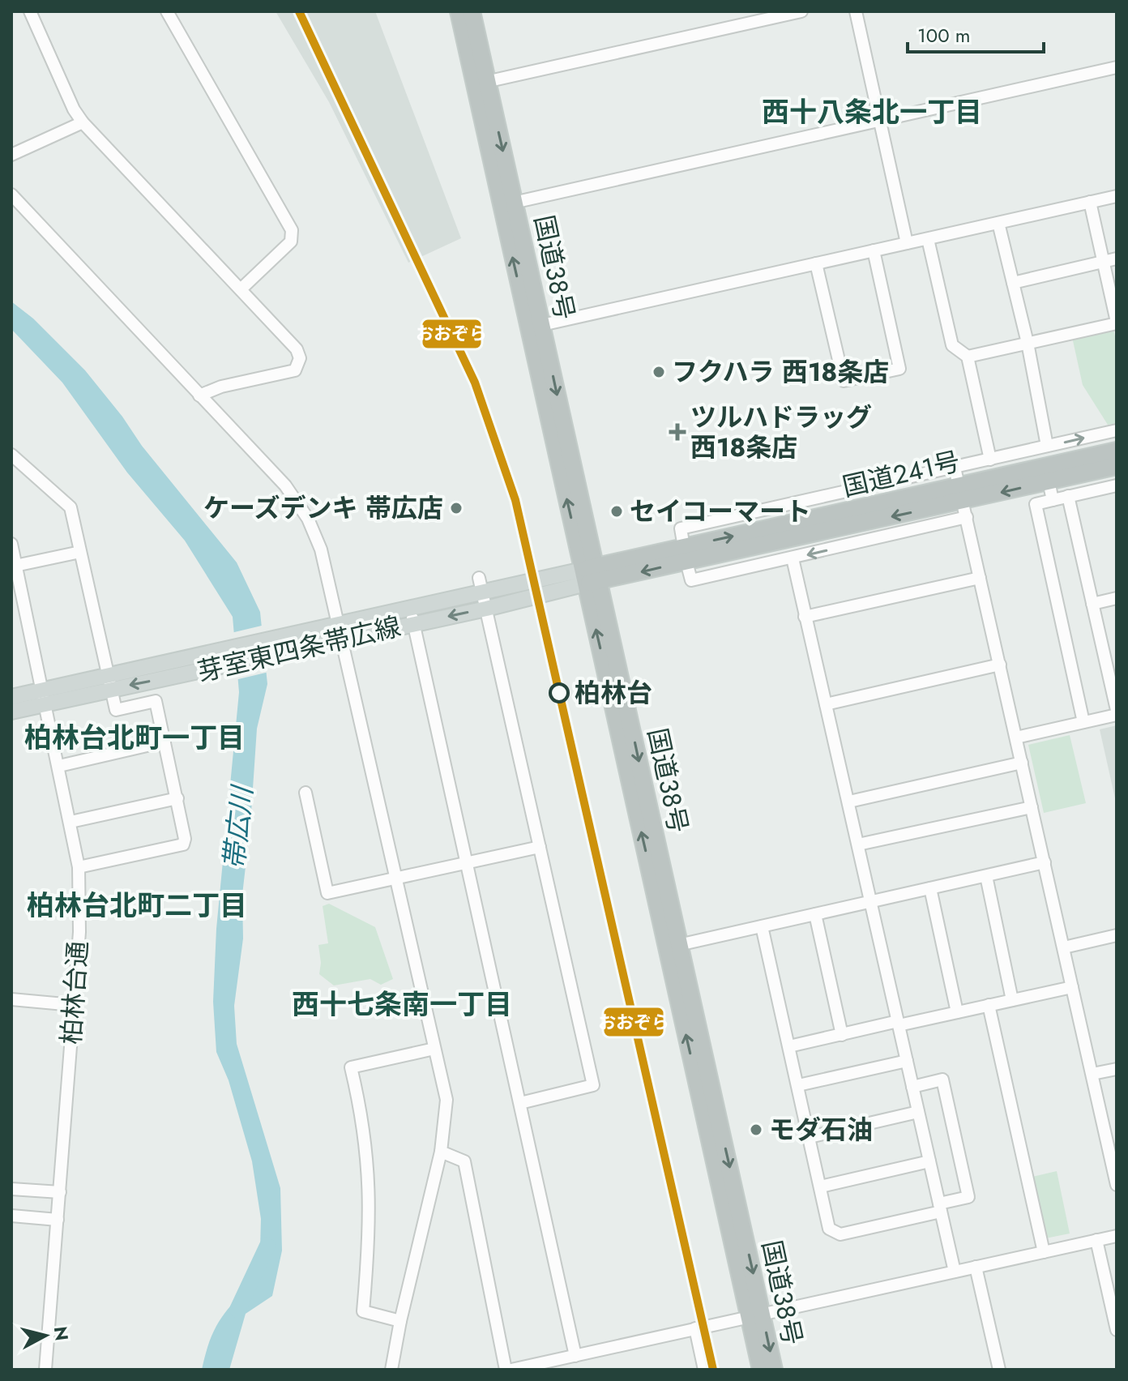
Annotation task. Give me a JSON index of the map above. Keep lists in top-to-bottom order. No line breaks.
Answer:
{"streets":{"highway":["国道38号","国道241号"],"main road":["芽室東四条帯広線"],"street":["柏林台通"]},"crossings":[["国道38号","国道241号"],["国道38号","芽室東四条帯広線"],["国道241号","芽室東四条帯広線"],["芽室東四条帯広線","柏林台通"]],"districts":["西十八条北一丁目","柏林台北町一丁目","柏林台北町二丁目","西十七条南一丁目"],"water":["帯広川"],"places":{"other":["フクハラ 西18条店","ケーズデンキ 帯広店","セイコーマート","柏林台","モダ石油"],"health":["ツルハドラッグ 西18条店"]},"lines":["transit line おおぞら"],"scale_bar":"100 m","north":"right"}
